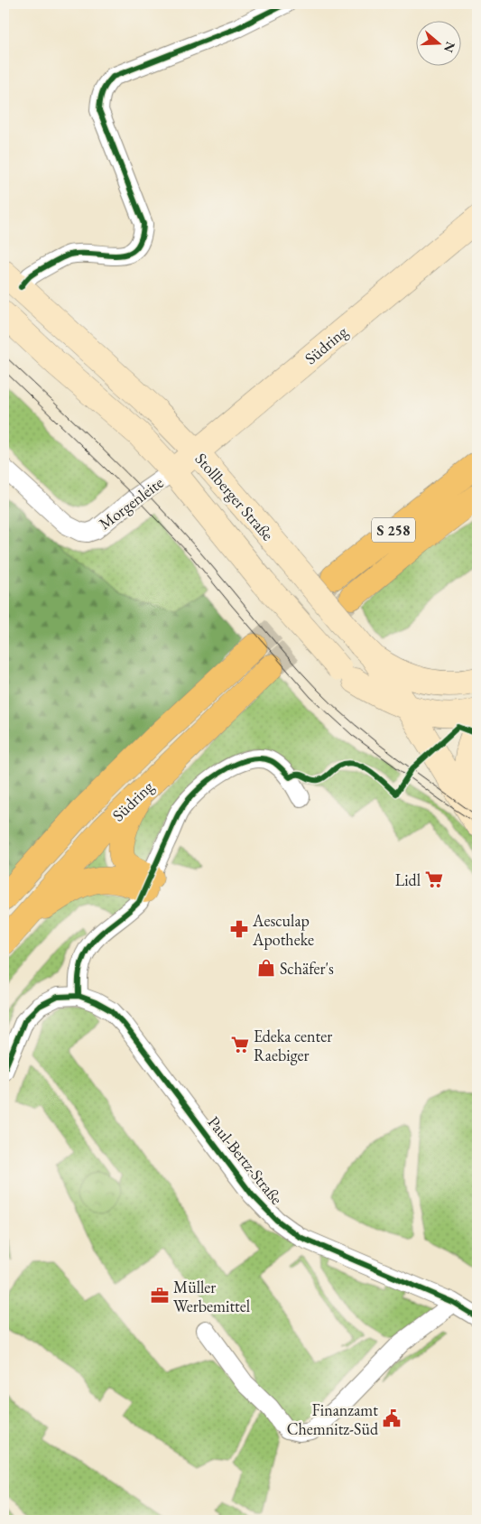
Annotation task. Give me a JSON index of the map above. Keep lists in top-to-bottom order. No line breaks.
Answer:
{"streets":{"main road":["Südring","Stollberger Straße","S 258"],"street":["Morgenleite","Paul-Bertz-Straße"]},"crossings":[["Südring","Stollberger Straße"],["Südring","Morgenleite"],["Stollberger Straße","Morgenleite"]],"places":{"supermarket":["Lidl","Edeka center Raebiger"],"pharmacy":["Aesculap Apotheke"],"shop":["Schäfer's"],"office":["Müller Werbemittel"],"public building":["Finanzamt Chemnitz-Süd"]},"north":"right"}
